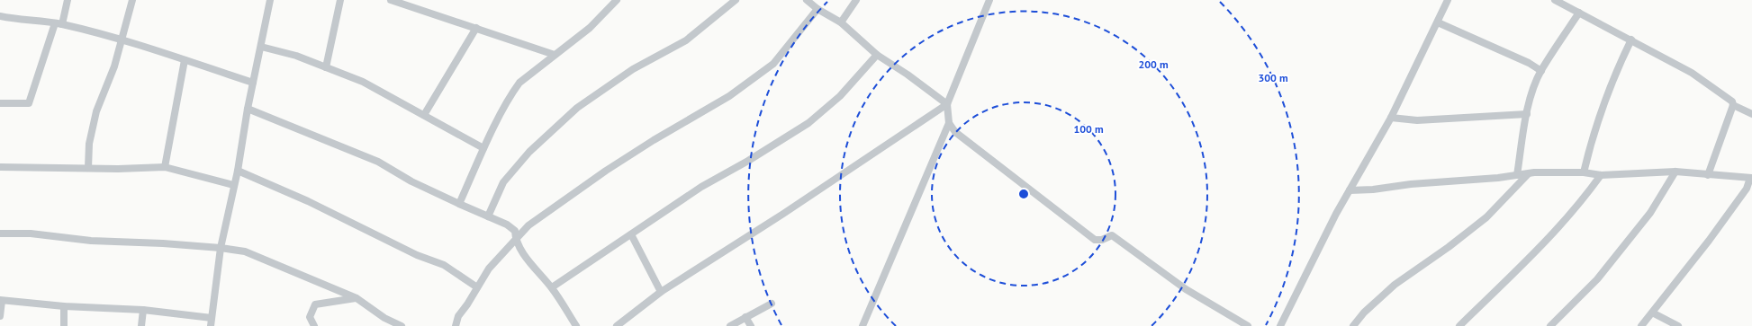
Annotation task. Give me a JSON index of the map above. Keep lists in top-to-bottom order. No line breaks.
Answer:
{"rings":["200 m","300 m","100 m"]}
